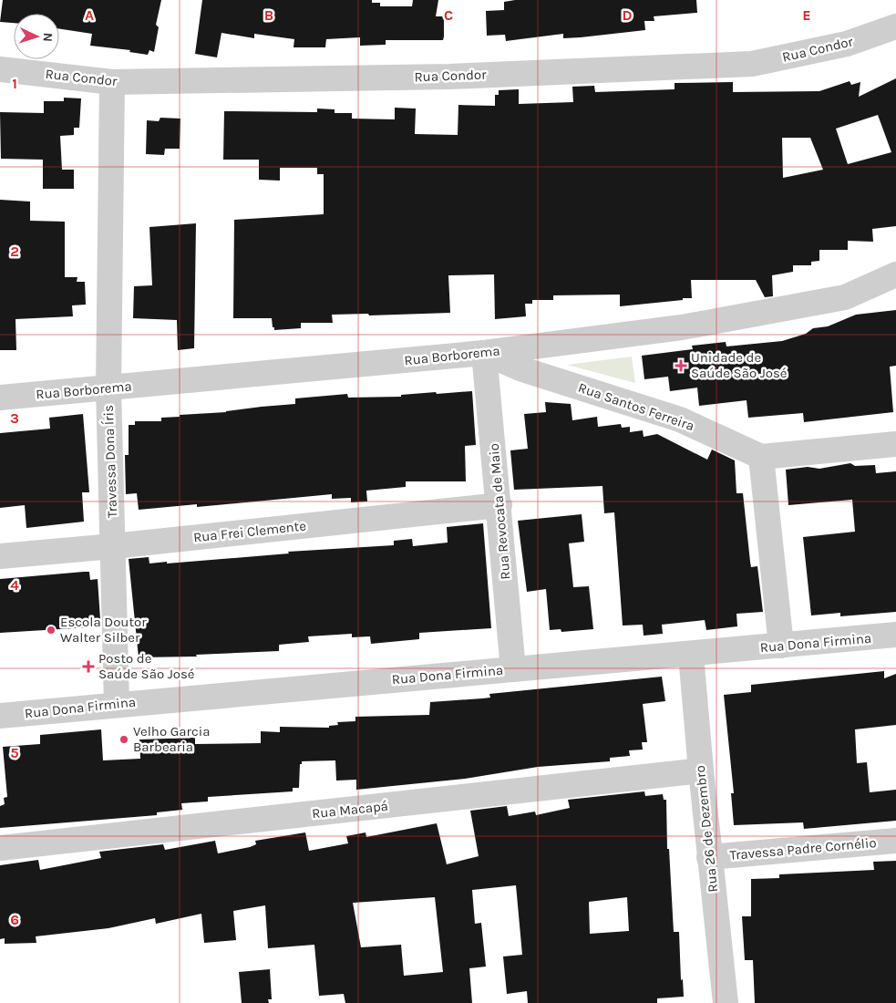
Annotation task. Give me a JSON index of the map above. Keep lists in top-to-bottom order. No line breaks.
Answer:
{"streets":{"street":["Rua Condor","Rua Borborema","Rua Santos Ferreira","Travessa Dona Íris","Rua Revocata de Maio","Rua Frei Clemente","Rua Dona Firmina","Rua Macapá","Rua 26 de Dezembro","Travessa Padre Cornélio"]},"crossings":[["Rua Condor","Travessa Dona Íris"],["Rua Borborema","Rua Santos Ferreira"],["Rua Borborema","Travessa Dona Íris"],["Rua Borborema","Rua Revocata de Maio"],["Rua Santos Ferreira","Rua Revocata de Maio"],["Travessa Dona Íris","Rua Frei Clemente"],["Travessa Dona Íris","Rua Dona Firmina"],["Rua Revocata de Maio","Rua Frei Clemente"],["Rua Revocata de Maio","Rua Dona Firmina"],["Rua Dona Firmina","Rua 26 de Dezembro"],["Rua Macapá","Rua 26 de Dezembro"],["Rua 26 de Dezembro","Travessa Padre Cornélio"]],"places":{"health":["Unidade de Saúde São José","Posto de Saúde São José"],"other":["Escola Doutor Walter Silber","Velho Garcia Barbearia"]},"north":"right","grid":{"columns":["A","B","C","D","E"],"rows":["1","2","3","4","5","6"]}}
